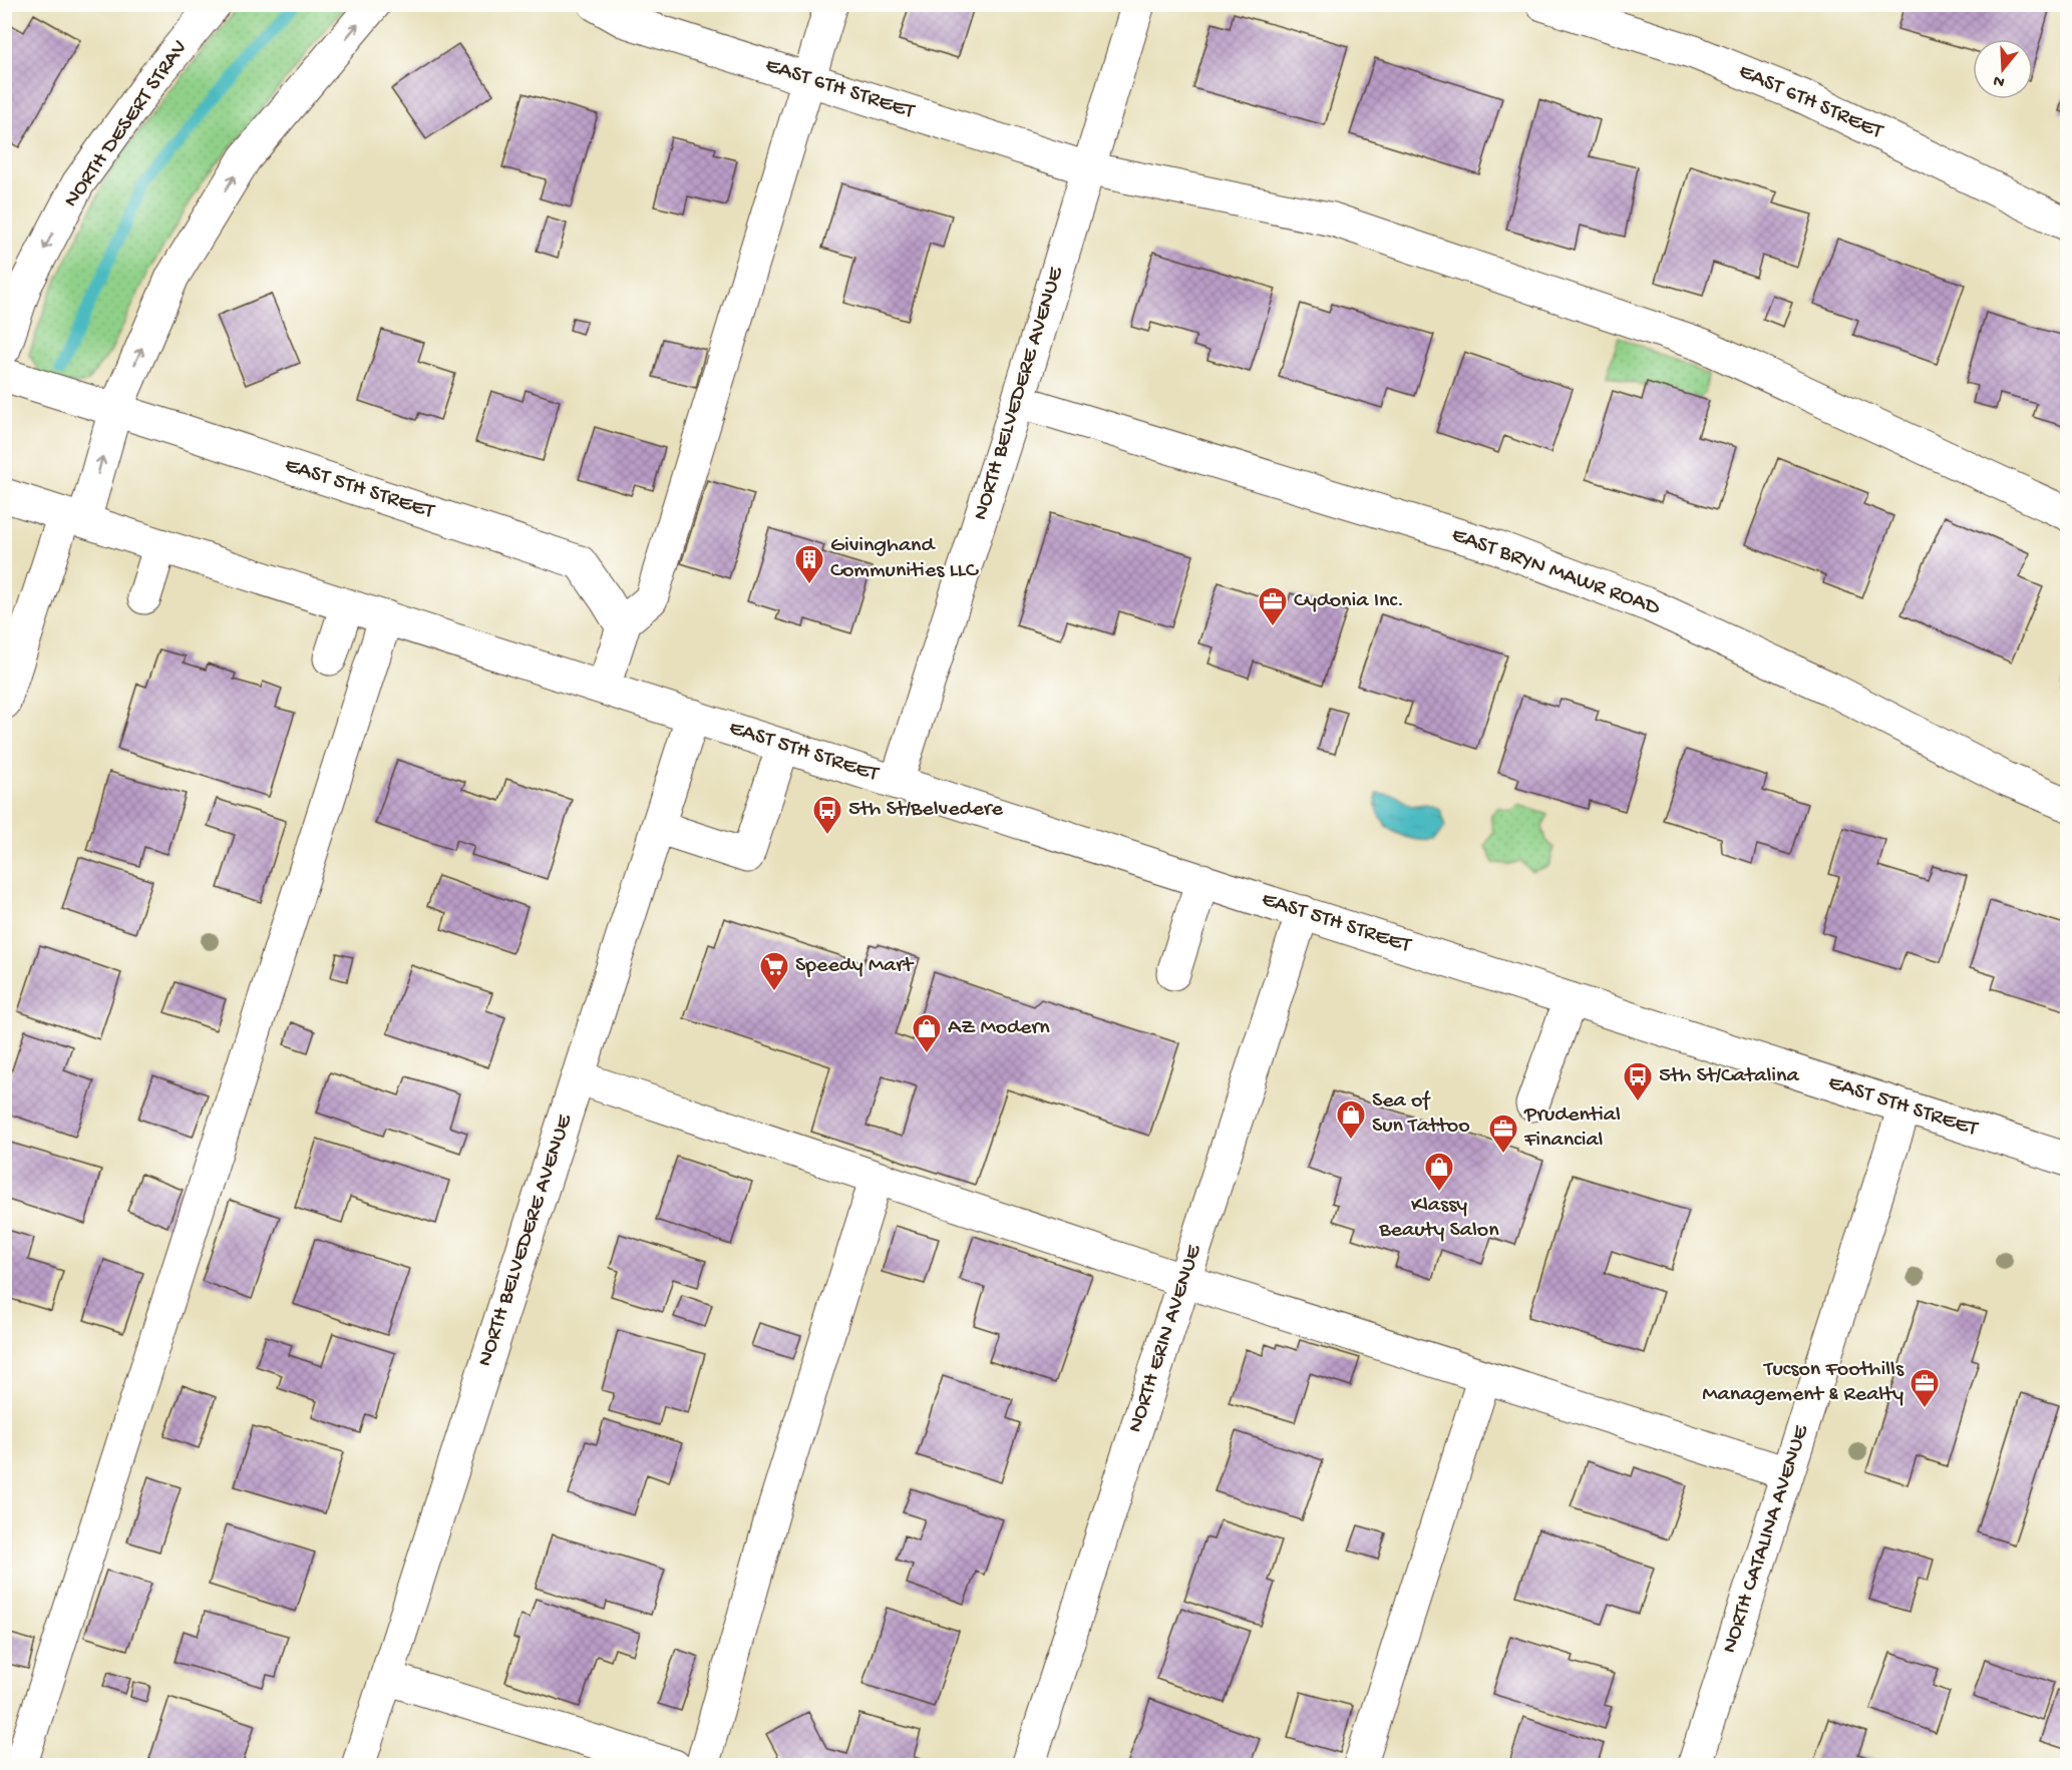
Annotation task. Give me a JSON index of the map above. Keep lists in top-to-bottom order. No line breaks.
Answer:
{"streets":{"street":["EAST 6TH STREET","NORTH DESERT STRAV","NORTH BELVEDERE AVENUE","EAST 5TH STREET","EAST BRYN MAWR ROAD","NORTH ERIN AVENUE","NORTH CATALINA AVENUE"]},"crossings":[["EAST 6TH STREET","NORTH BELVEDERE AVENUE"],["NORTH BELVEDERE AVENUE","EAST 5TH STREET"],["NORTH BELVEDERE AVENUE","EAST BRYN MAWR ROAD"],["EAST 5TH STREET","NORTH ERIN AVENUE"],["EAST 5TH STREET","NORTH CATALINA AVENUE"]],"places":{"building":["Givinghand Communities LLC"],"office":["Cydonia Inc.","Prudential Financial","Tucson Foothills Management & Realty"],"bus stop":["5th St/Belvedere","5th St/Catalina"],"supermarket":["Speedy Mart"],"shop":["AZ Modern","Sea of Sun Tattoo","Klassy Beauty Salon"]},"north":"bottom"}
